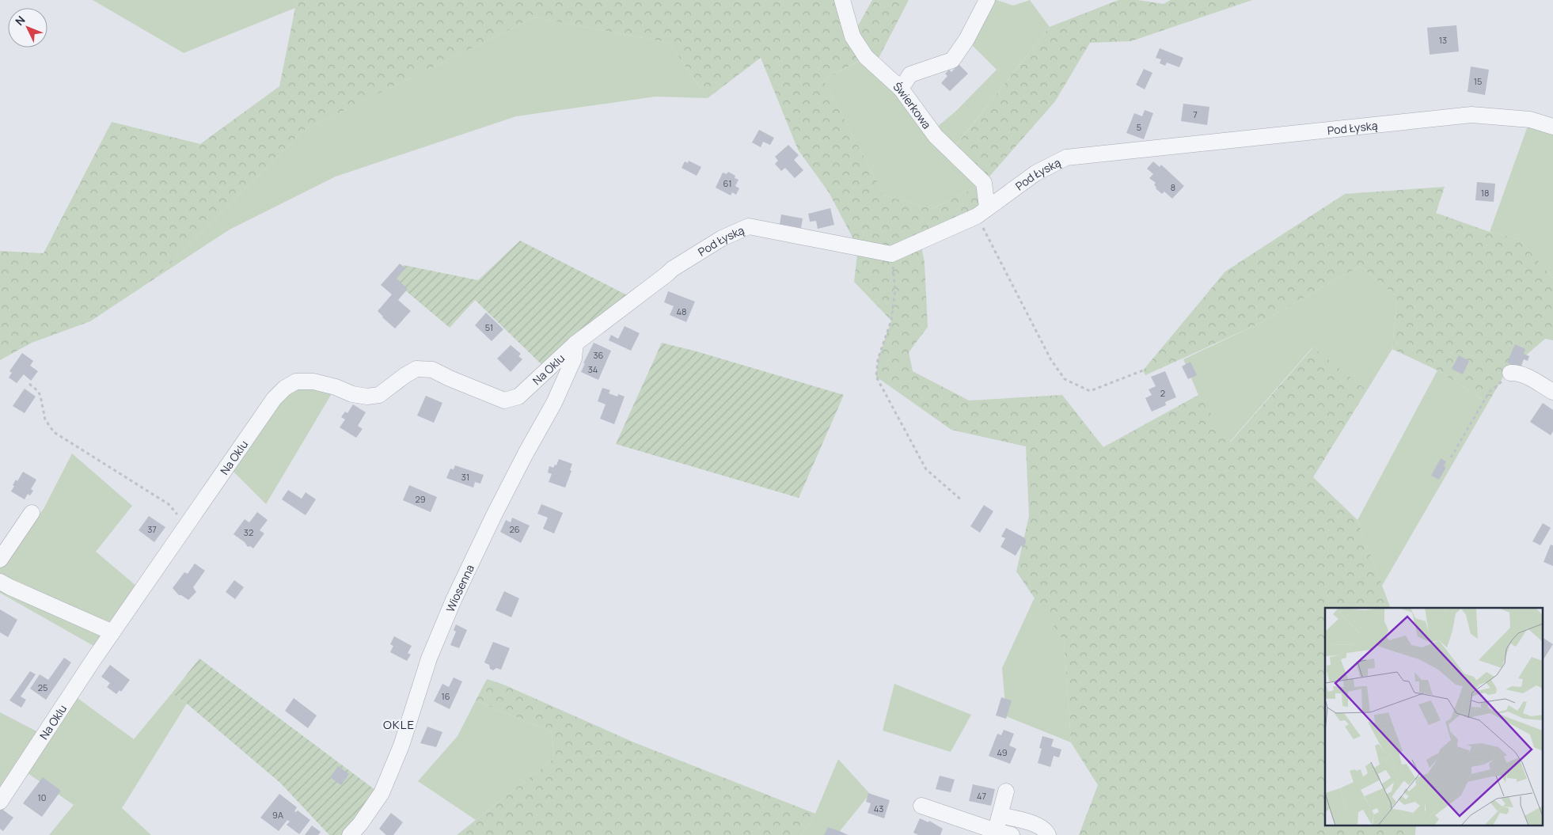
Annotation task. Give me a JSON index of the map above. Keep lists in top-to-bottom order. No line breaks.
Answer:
{"streets":{"street":["Świerkowa","Pod Łyską","Na Oklu","Wiosenna"]},"crossings":[["Świerkowa","Pod Łyską"],["Pod Łyską","Na Oklu"],["Pod Łyską","Wiosenna"],["Na Oklu","Wiosenna"]],"districts":["OKLE"],"house_numbers":["13","15","7","5","61","8","18","48","51","36","34","2","31","29","37","26","32","25","16","49","47","10","43","9A"],"north":"top left"}
